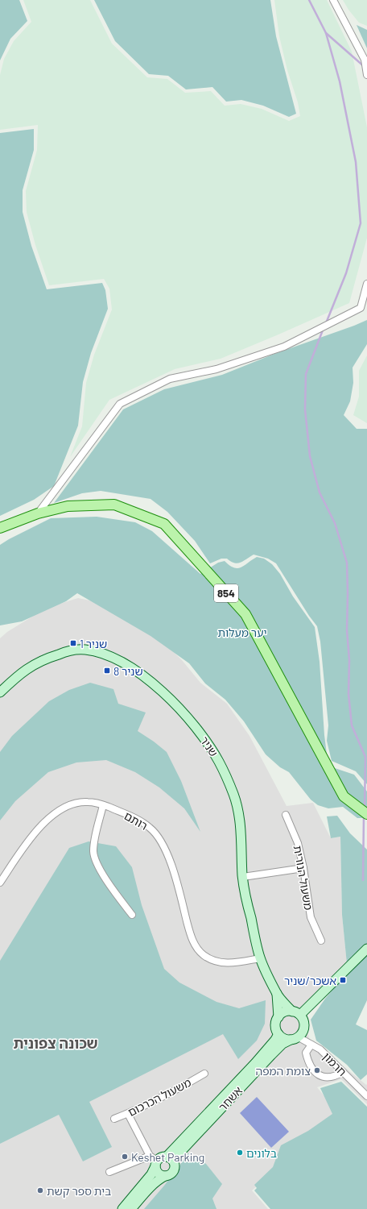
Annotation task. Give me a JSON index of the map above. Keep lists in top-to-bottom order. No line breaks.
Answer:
{"streets":{"main road":["854","שניר","אשחר"],"street":["רותם","משעול הנורית","חרמון","משעול הכרכום"]},"crossings":[["שניר","רותם"],["שניר","חרמון"],["שניר","אשחר"],["חרמון","אשחר"]],"districts":["שכונה צפונית"],"parks":["יער מעלות"],"places":{"transit":["שניר 1","שניר 8","אשכר/שניר"],"other":["צומת המפה","בלונים","Keshet Parking","בית ספר קשת"]}}
